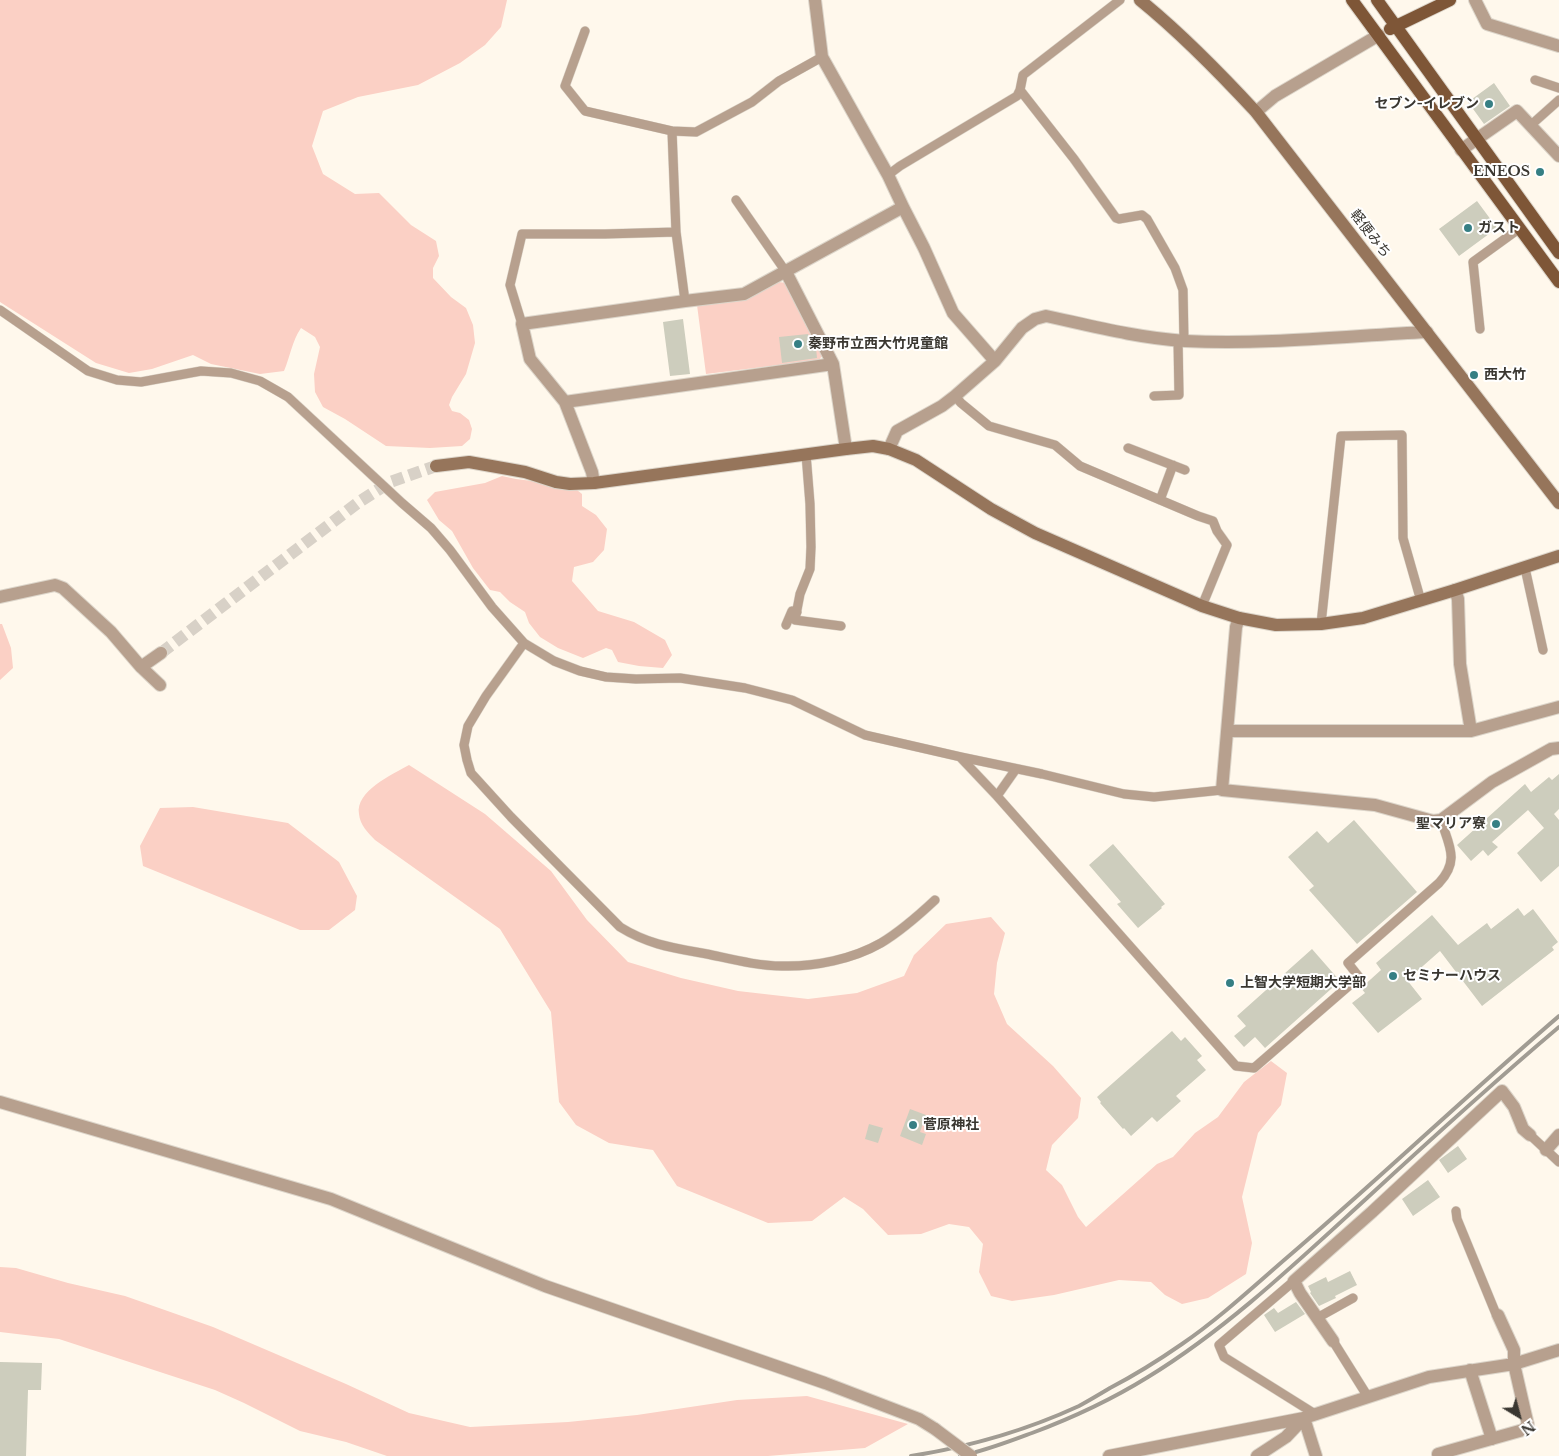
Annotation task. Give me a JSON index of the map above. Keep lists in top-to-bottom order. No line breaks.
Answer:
{"streets":{"street":["軽便みち"]},"places":["セブン-イレブン","ENEOS","ガスト","秦野市立西大竹児童館","西大竹","聖マリア寮","セミナーハウス","上智大学短期大学部","菅原神社"],"north":"bottom right"}
